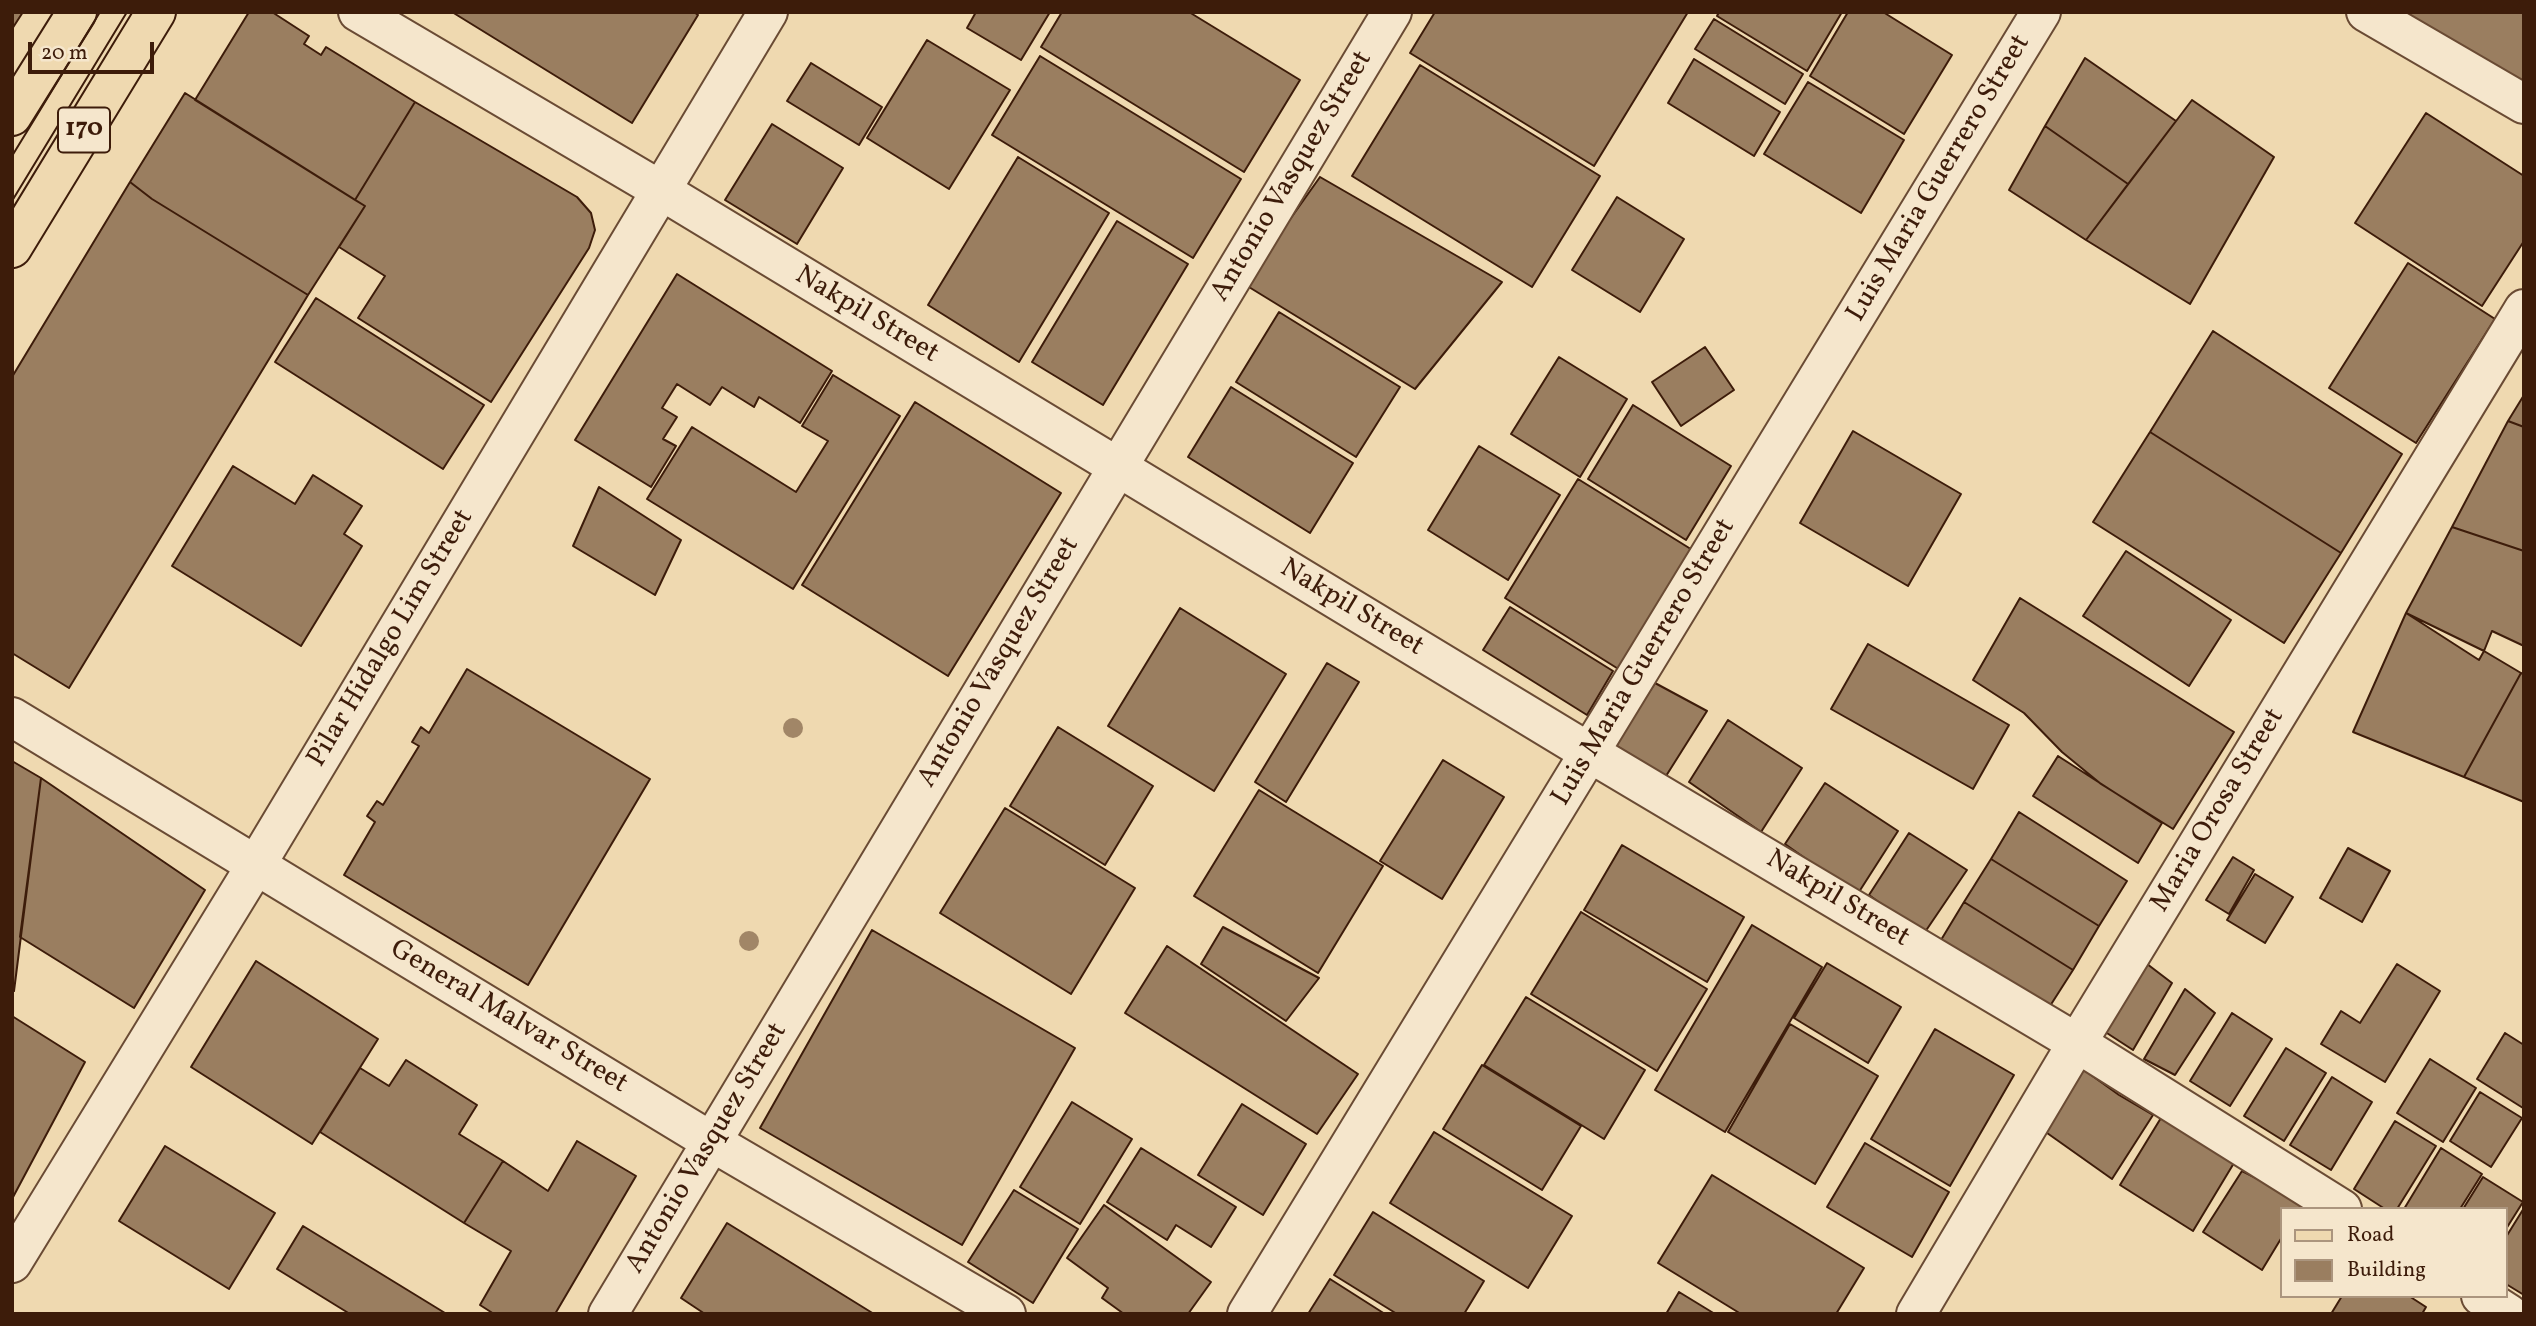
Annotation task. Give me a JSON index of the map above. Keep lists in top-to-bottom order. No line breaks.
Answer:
{"streets":{"main road":["170"],"street":["Antonio Vasquez Street","Luis Maria Guerrero Street","Nakpil Street","Pilar Hidalgo Lim Street","Maria Orosa Street","General Malvar Street"]},"crossings":[["Antonio Vasquez Street","Nakpil Street"],["Antonio Vasquez Street","General Malvar Street"],["Luis Maria Guerrero Street","Nakpil Street"],["Nakpil Street","Pilar Hidalgo Lim Street"],["Nakpil Street","Maria Orosa Street"],["Pilar Hidalgo Lim Street","General Malvar Street"]],"legend":["Road","Building"],"scale_bar":"20 m"}
